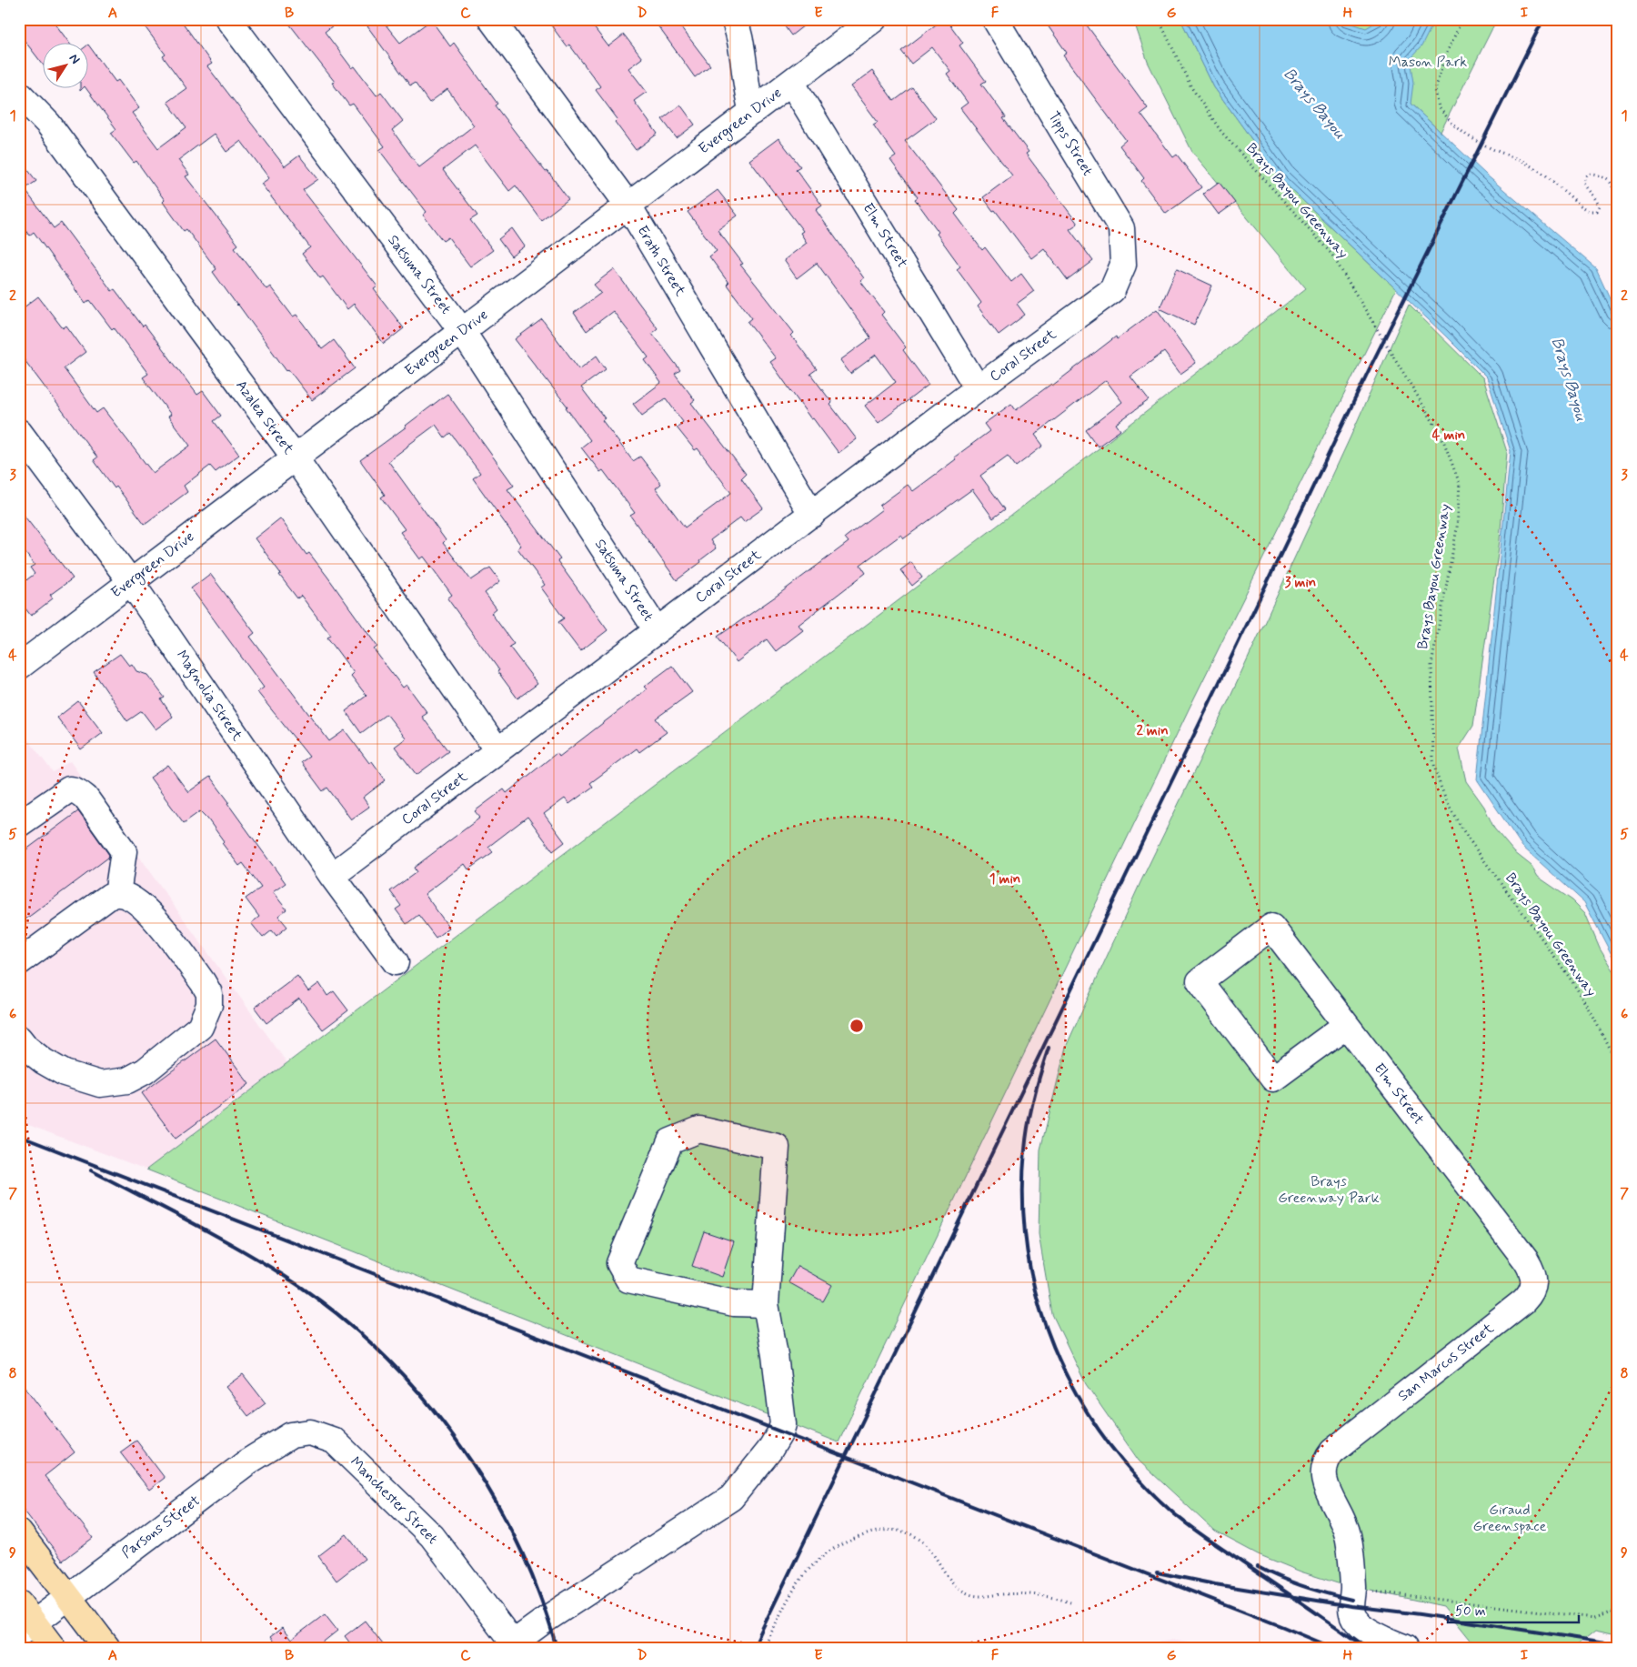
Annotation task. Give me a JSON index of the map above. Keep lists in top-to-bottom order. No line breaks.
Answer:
{"streets":{"street":["Evergreen Drive","Tipps Street","Elm Street","Erath Street","Satsuma Street","Coral Street","Azalea Street","Magnolia Street","San Marcos Street","Manchester Street","Parsons Street"],"path":["Brays Bayou Greenway"]},"crossings":[["Evergreen Drive","Elm Street"],["Evergreen Drive","Erath Street"],["Evergreen Drive","Satsuma Street"],["Evergreen Drive","Azalea Street"],["Evergreen Drive","Magnolia Street"],["Tipps Street","Coral Street"],["Elm Street","Coral Street"],["Elm Street","San Marcos Street"],["Erath Street","Coral Street"],["Satsuma Street","Coral Street"],["Coral Street","Azalea Street"],["Coral Street","Magnolia Street"],["Manchester Street","Parsons Street"]],"water":["Brays Bayou"],"parks":["Mason Park","Brays Greenway Park","Giraud Greenspace"],"scale_bar":"50 m","north":"top right","grid":{"columns":["A","B","C","D","E","F","G","H","I"],"rows":["1","2","3","4","5","6","7","8","9"]},"rings":["4 min","3 min","2 min","1 min"]}
